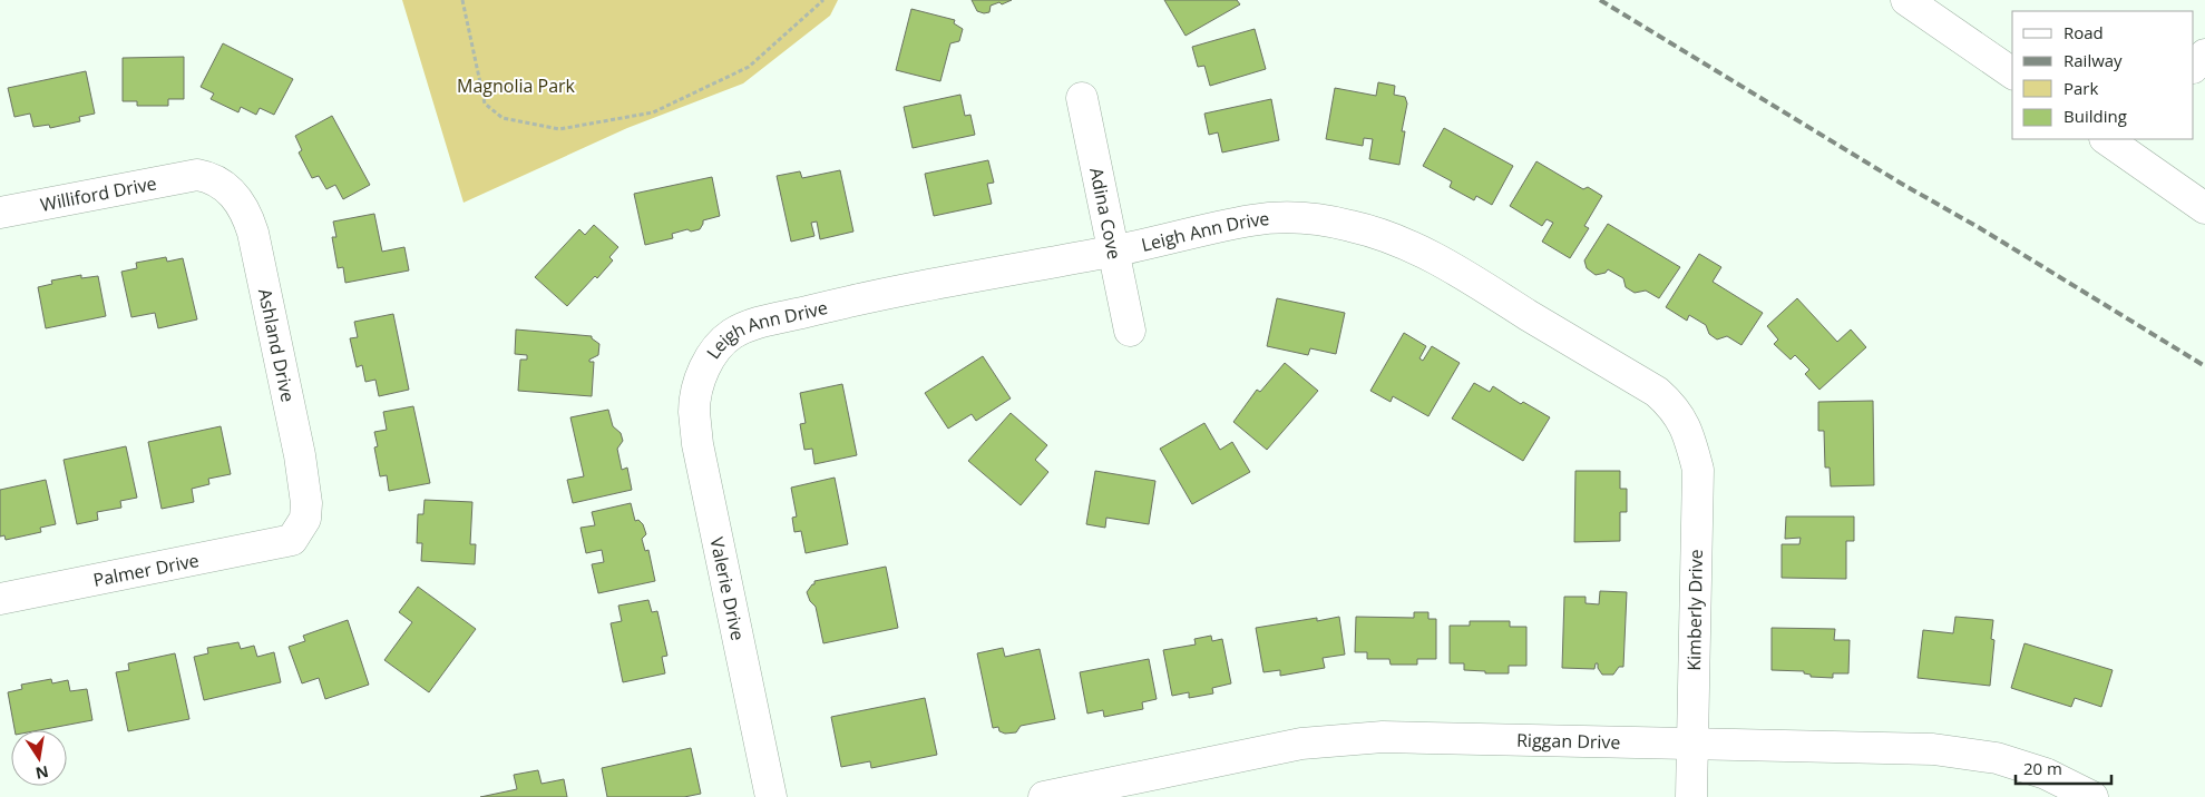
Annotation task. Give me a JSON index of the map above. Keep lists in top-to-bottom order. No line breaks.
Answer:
{"streets":{"street":["Williford Drive","Adina Cove","Leigh Ann Drive","Ashland Drive","Palmer Drive","Valerie Drive","Kimberly Drive","Riggan Drive"]},"crossings":[["Williford Drive","Ashland Drive"],["Adina Cove","Leigh Ann Drive"],["Leigh Ann Drive","Valerie Drive"],["Leigh Ann Drive","Kimberly Drive"],["Ashland Drive","Palmer Drive"],["Kimberly Drive","Riggan Drive"]],"parks":["Magnolia Park"],"legend":["Road","Railway","Park","Building"],"scale_bar":"20 m","north":"bottom"}
